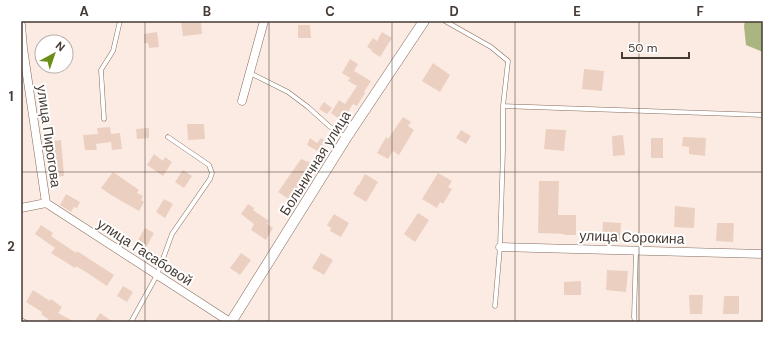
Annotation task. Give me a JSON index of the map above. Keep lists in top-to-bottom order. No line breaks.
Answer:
{"streets":{"street":["улица Пирогова","Больничная улица","улица Сорокина","улица Гасабовой"]},"crossings":[["улица Пирогова","улица Гасабовой"],["Больничная улица","улица Гасабовой"]],"scale_bar":"50 m","north":"top right","grid":{"columns":["A","B","C","D","E","F"],"rows":["1","2"]}}
